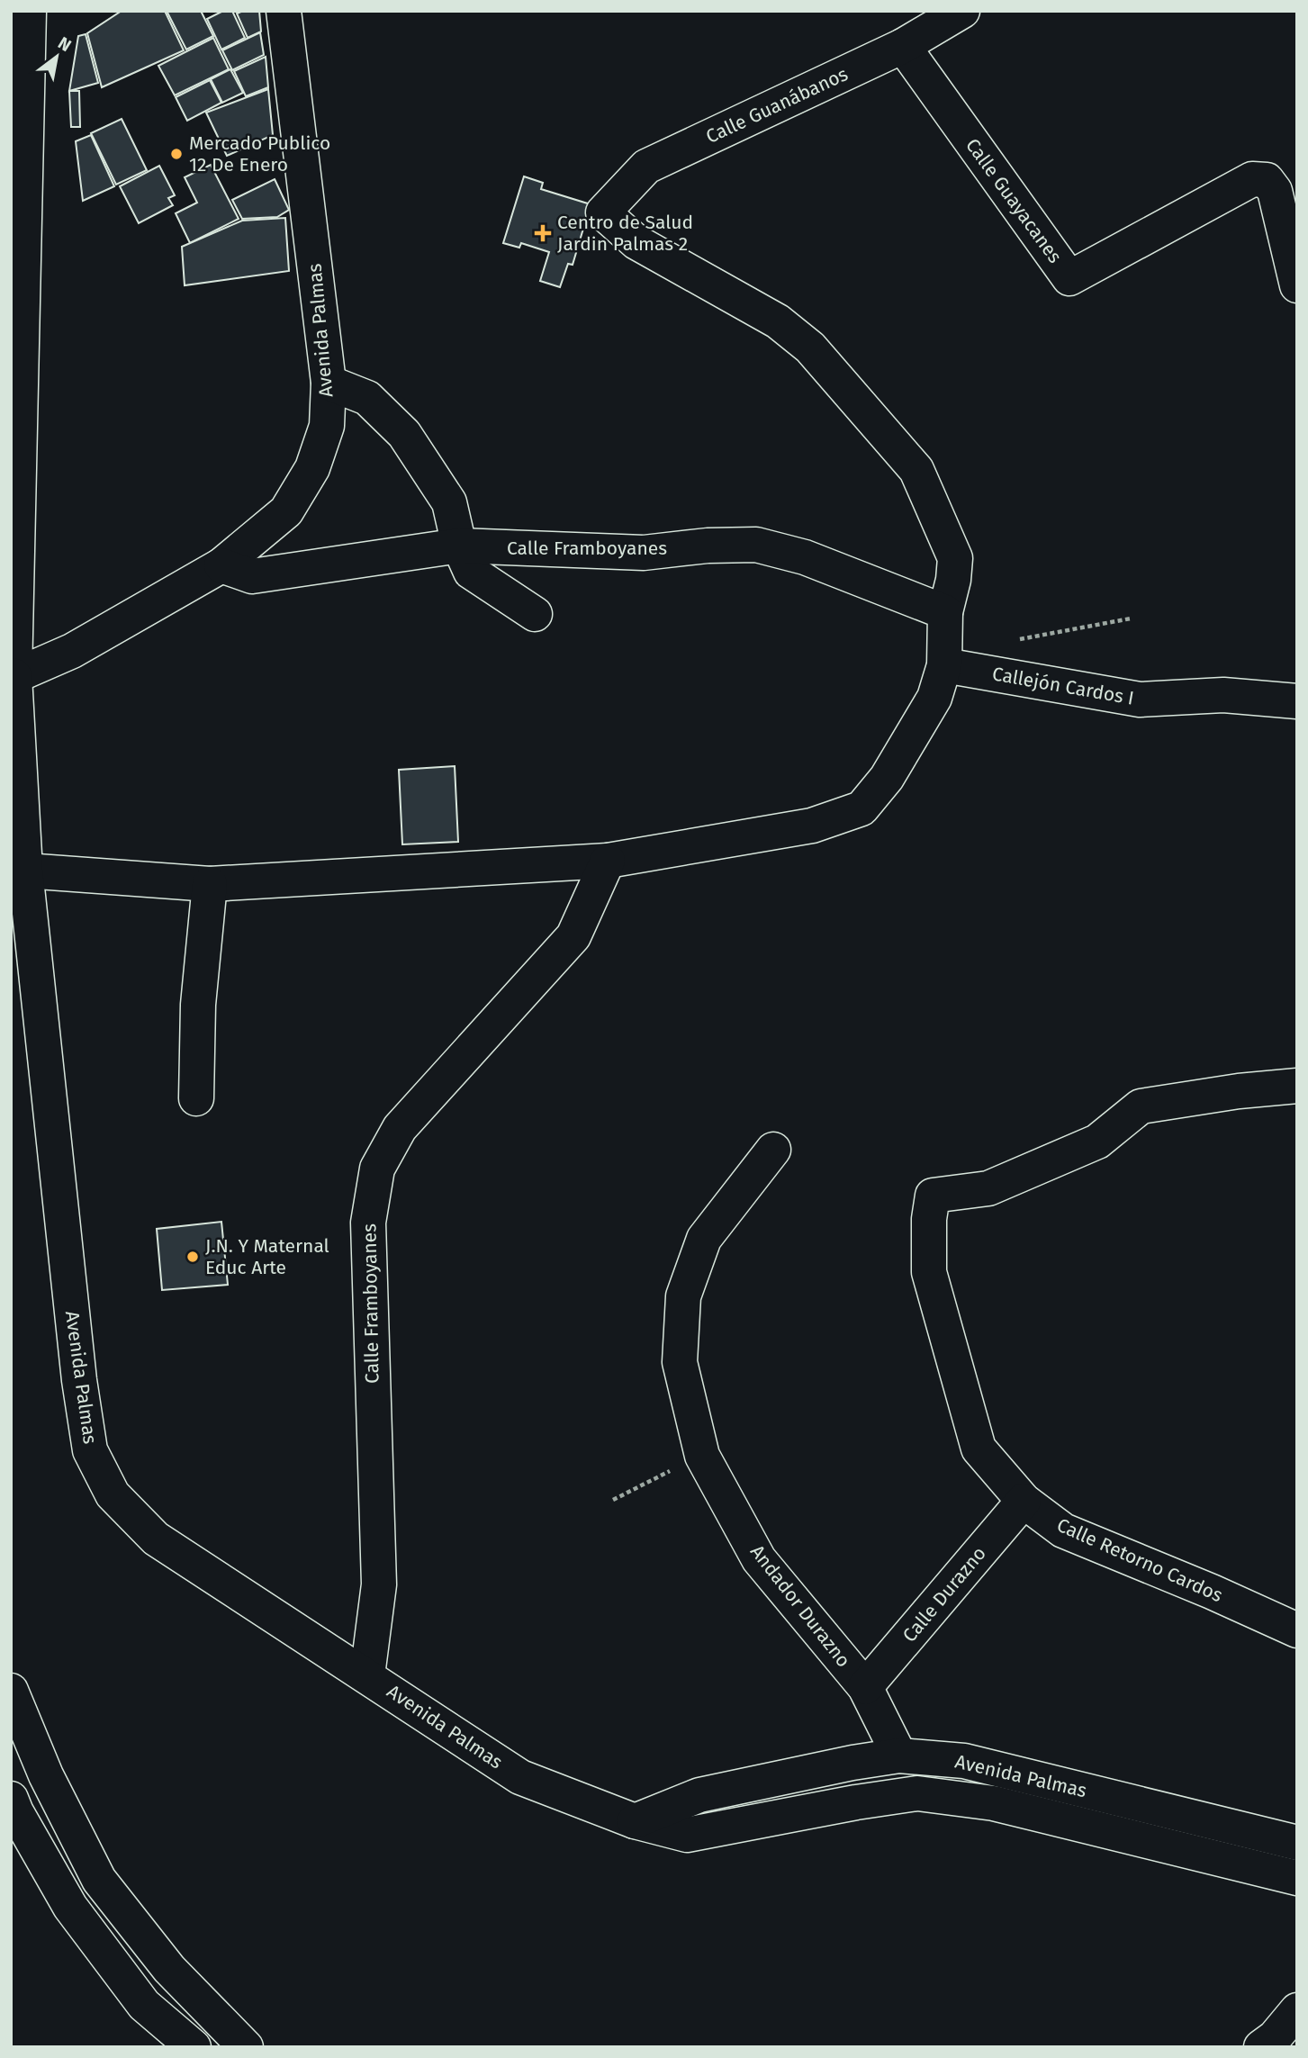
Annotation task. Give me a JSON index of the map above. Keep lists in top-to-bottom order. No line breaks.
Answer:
{"streets":{"street":["Calle Guanábanos","Calle Guayacanes","Avenida Palmas","Calle Framboyanes","Callejón Cardos I","Calle Retorno Cardos","Calle Durazno","Andador Durazno"]},"crossings":[["Calle Guanábanos","Calle Guayacanes"],["Calle Guanábanos","Calle Framboyanes"],["Avenida Palmas","Calle Framboyanes"],["Avenida Palmas","Andador Durazno"],["Calle Retorno Cardos","Calle Durazno"],["Calle Durazno","Andador Durazno"]],"places":{"other":["Mercado Publico 12 De Enero","J.N. Y Maternal Educ Arte"],"health":["Centro de Salud Jardin Palmas 2"]},"north":"top right"}
